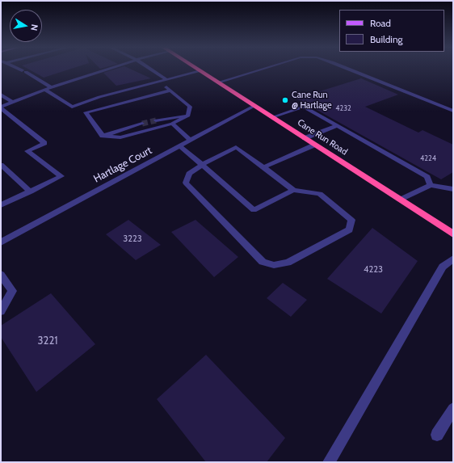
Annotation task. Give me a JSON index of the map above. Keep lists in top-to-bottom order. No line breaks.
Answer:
{"streets":{"highway":["Cane Run Road"],"street":["Hartlage Court"]},"crossings":[["Cane Run Road","Hartlage Court"]],"places":["Cane Run @ Hartlage"],"house_numbers":["4232","4224","3223","4223","3221"],"legend":["Road","Building"],"north":"right"}
